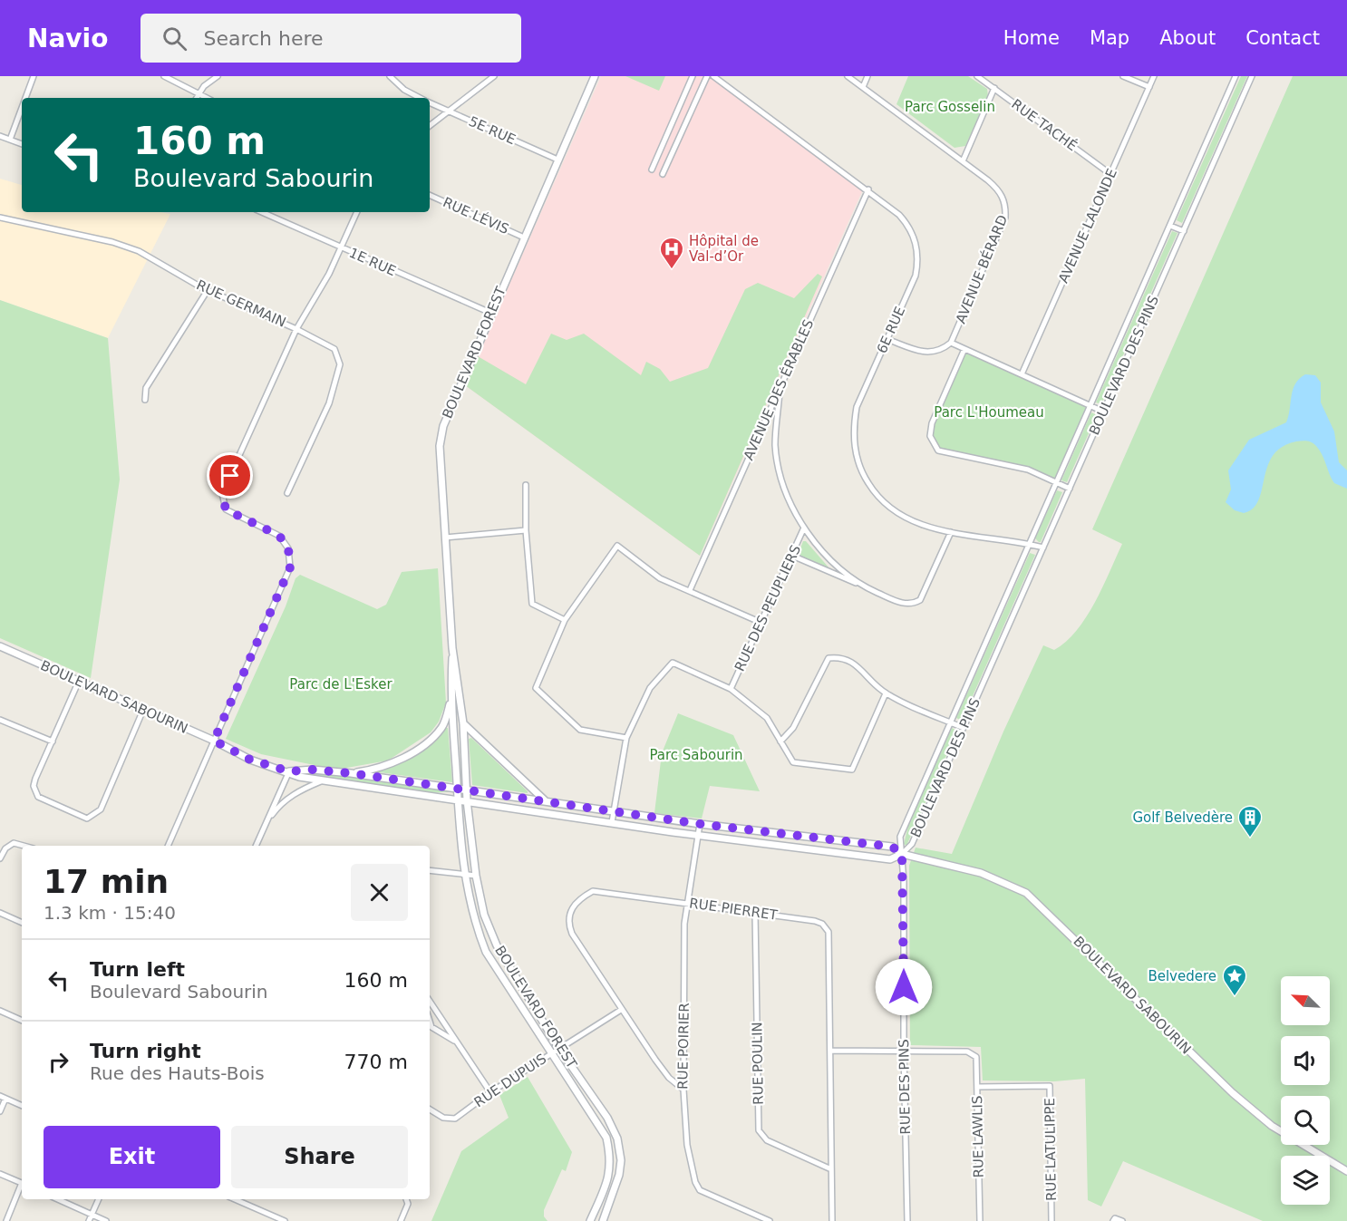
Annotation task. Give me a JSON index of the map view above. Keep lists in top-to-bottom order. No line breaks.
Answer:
{"streets":{"street":["RUE TACHÉ","5E RUE","RUE LÉVIS","AVENUE LALONDE","1E RUE","AVENUE BÉRARD","RUE GERMAIN","6E RUE","BOULEVARD FOREST","BOULEVARD DES PINS","AVENUE DES ÉRABLES","RUE DES PEUPLIERS","BOULEVARD SABOURIN","RUE PIERRET","RUE POIRIER","RUE POULIN","RUE DUPUIS","RUE DES PINS","RUE LAWLIS","RUE LATULIPPE"]},"crossings":[["RUE TACHÉ","AVENUE LALONDE"],["5E RUE","BOULEVARD FOREST"],["RUE LÉVIS","BOULEVARD FOREST"],["1E RUE","BOULEVARD FOREST"],["6E RUE","BOULEVARD DES PINS"],["6E RUE","AVENUE DES ÉRABLES"],["BOULEVARD FOREST","BOULEVARD SABOURIN"],["BOULEVARD FOREST","RUE DUPUIS"],["BOULEVARD DES PINS","BOULEVARD SABOURIN"],["BOULEVARD DES PINS","RUE DES PINS"],["BOULEVARD SABOURIN","RUE POIRIER"],["BOULEVARD SABOURIN","RUE DES PINS"],["RUE PIERRET","RUE POIRIER"],["RUE PIERRET","RUE POULIN"],["RUE PIERRET","RUE DUPUIS"],["RUE DES PINS","RUE LAWLIS"],["RUE LAWLIS","RUE LATULIPPE"]],"parks":["Parc Gosselin","Parc L'Houmeau","Parc de L'Esker","Parc Sabourin"],"places":{"hospital":["Hôpital de Val-d’Or"],"building":["Golf Belvedère"],"place":["Belvedere"]},"north":"top left","page":{"header":"Navio","search":"Search here","nav":["Home","Map","About","Contact"],"turn":["160 m","Boulevard Sabourin"],"heading":["17 min","1.3 km · 15:40"],"list":[{"name":"Turn left","note":"Boulevard Sabourin","value":"160 m"},{"name":"Turn right","note":"Rue des Hauts-Bois","value":"770 m"}],"buttons":["Exit","Share"]}}
